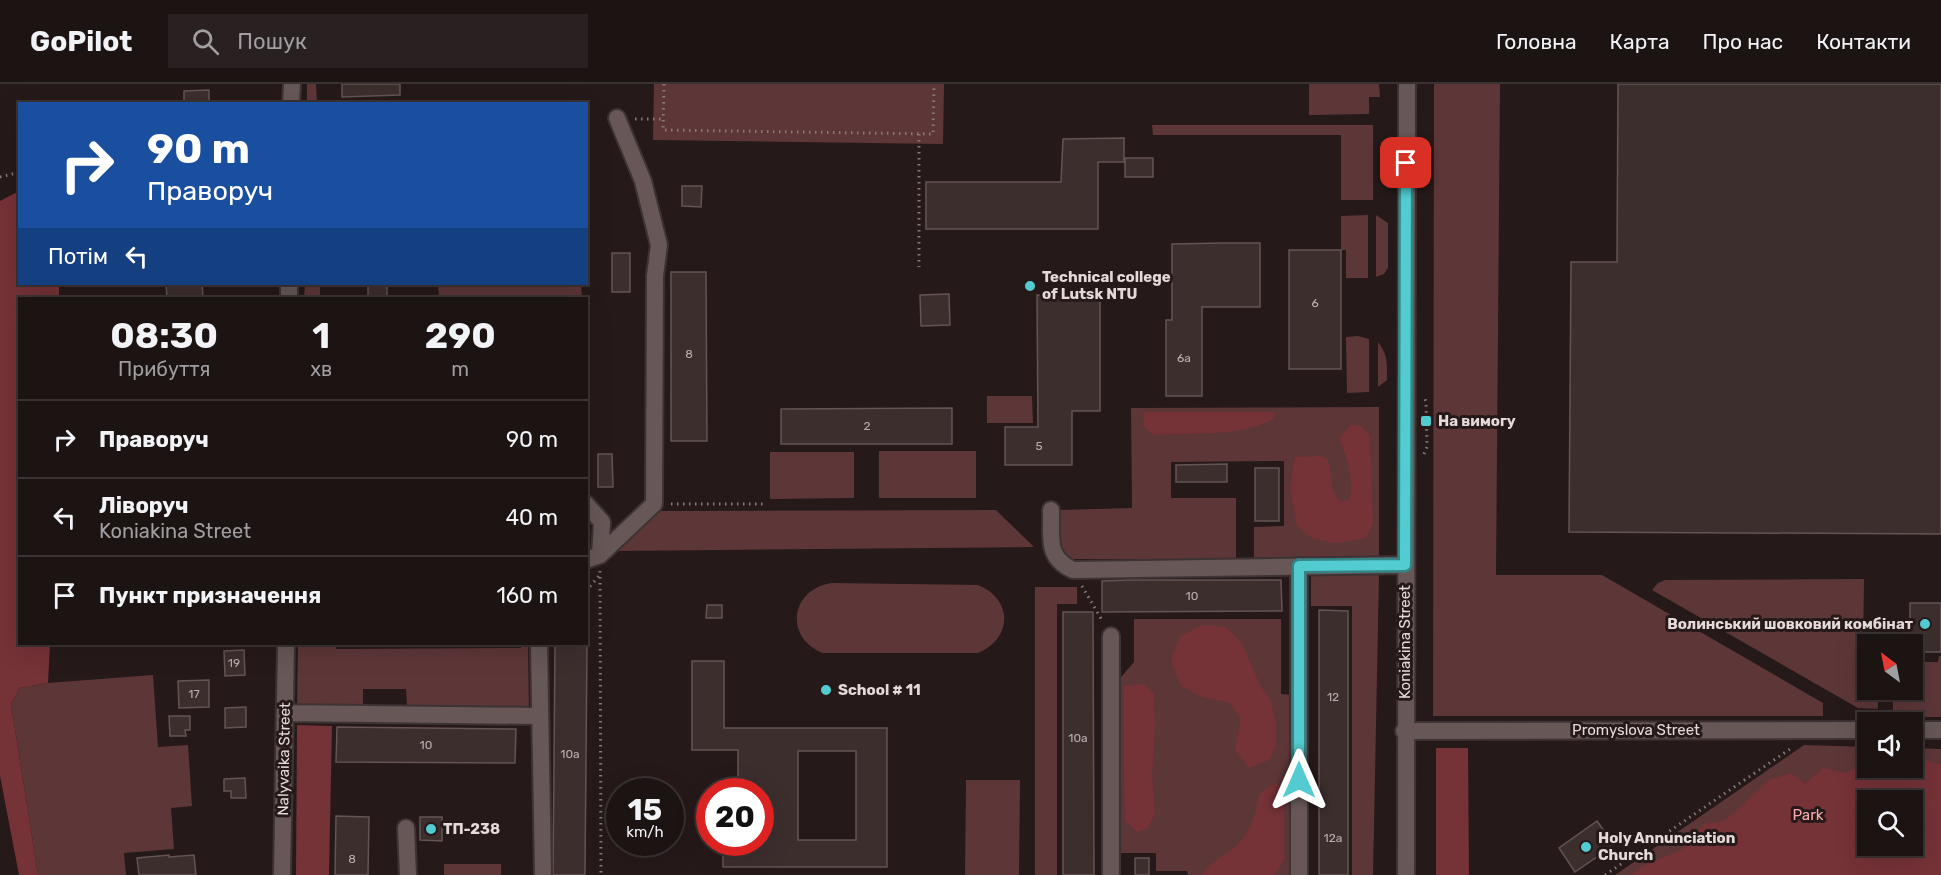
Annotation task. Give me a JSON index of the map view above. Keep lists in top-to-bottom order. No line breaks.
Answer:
{"streets":{"street":["Koniakina Street","Promyslova Street","Nalyvaika Street"]},"crossings":[["Koniakina Street","Promyslova Street"]],"parks":["Park"],"places":{"other":["Technical college of Lutsk NTU","Волинський шовковий комбінат","School # 11","ТП-238","Holy Annunciation Church"],"transit":["На вимогу"]},"house_numbers":["6","8","6а","2","5","10","19","17","12","10а","10","10а","12а","8"],"north":"top left","page":{"header":"GoPilot","search":"Пошук","nav":["Головна","Карта","Про нас","Контакти"],"turn":["90 m","Праворуч"],"then":"Потім","eta":["08:30","Прибуття","1","хв","290","m"],"list":[{"name":"Праворуч","value":"90 m"},{"name":"Ліворуч","note":"Koniakina Street","value":"40 m"},{"name":"Пункт призначення","value":"160 m"}],"speed":"15 km/h","limit":"20"}}
